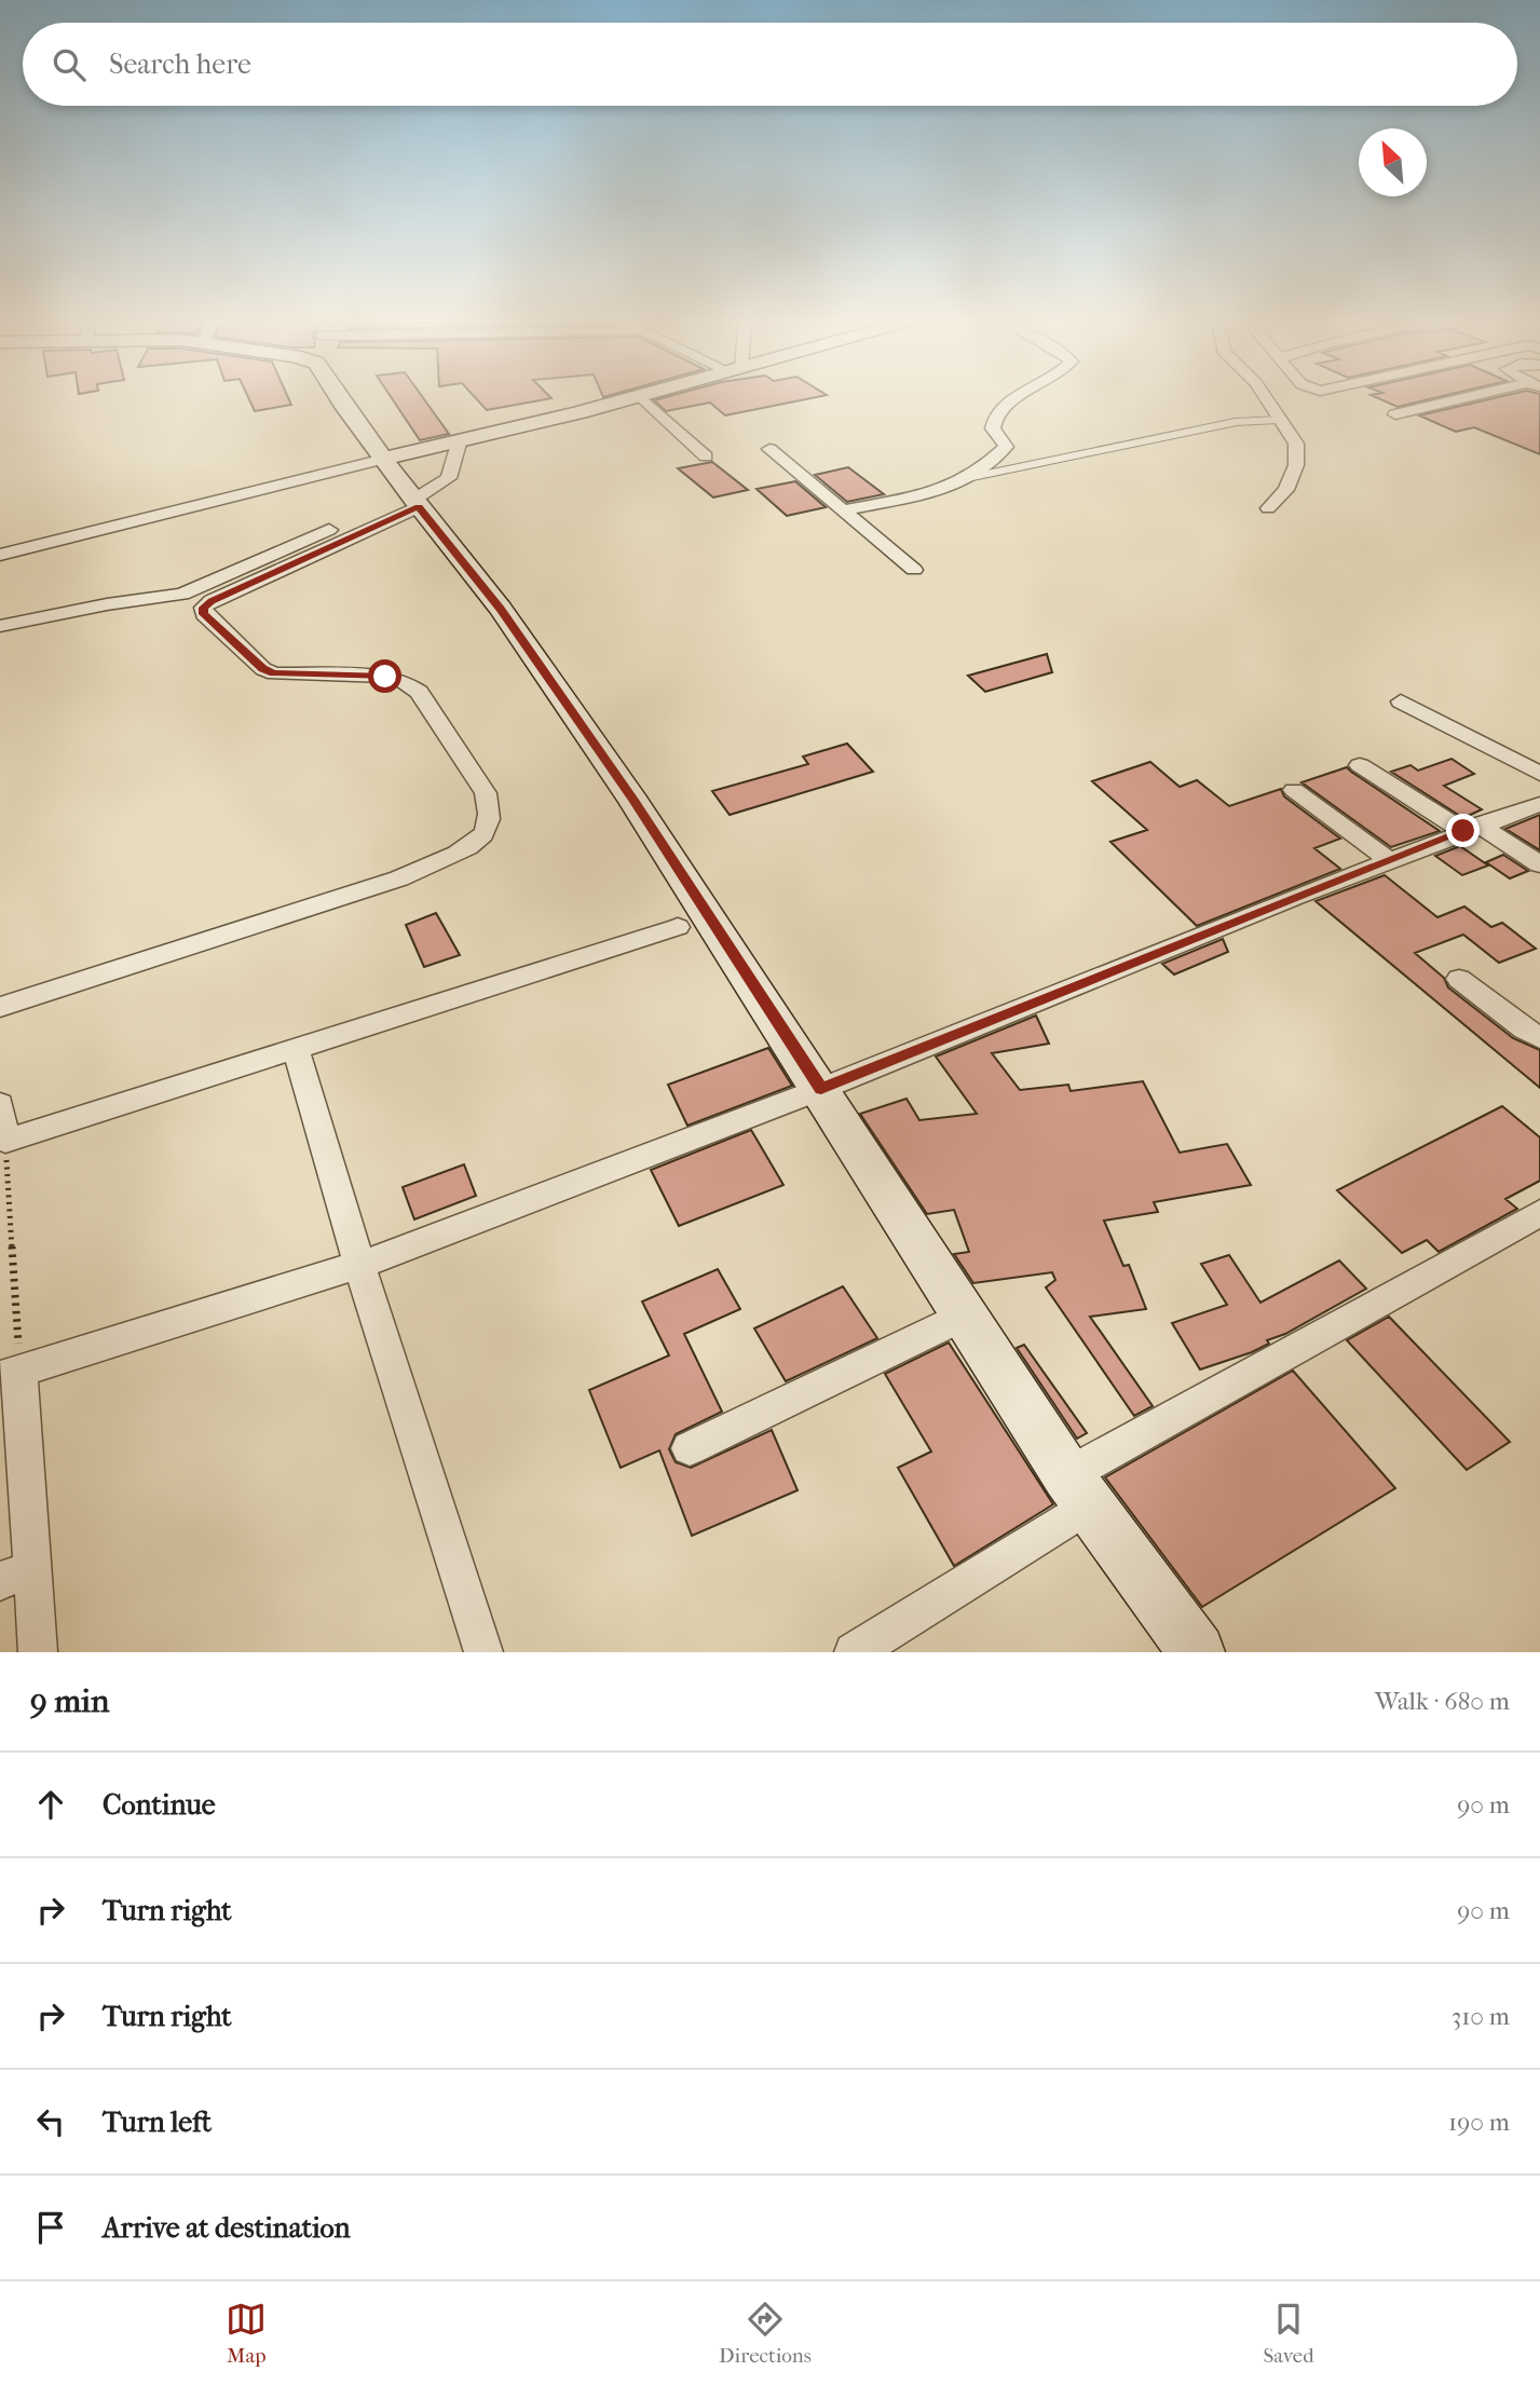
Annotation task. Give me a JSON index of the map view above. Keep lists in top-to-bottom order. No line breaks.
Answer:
{"north":"top left","page":{"search":"Search here","heading":["9 min","Walk · 680 m"],"list":[["Continue","90 m"],["Turn right","90 m"],["Turn right","310 m"],["Turn left","190 m"],"Arrive at destination"],"nav":["Map","Directions","Saved"]}}
